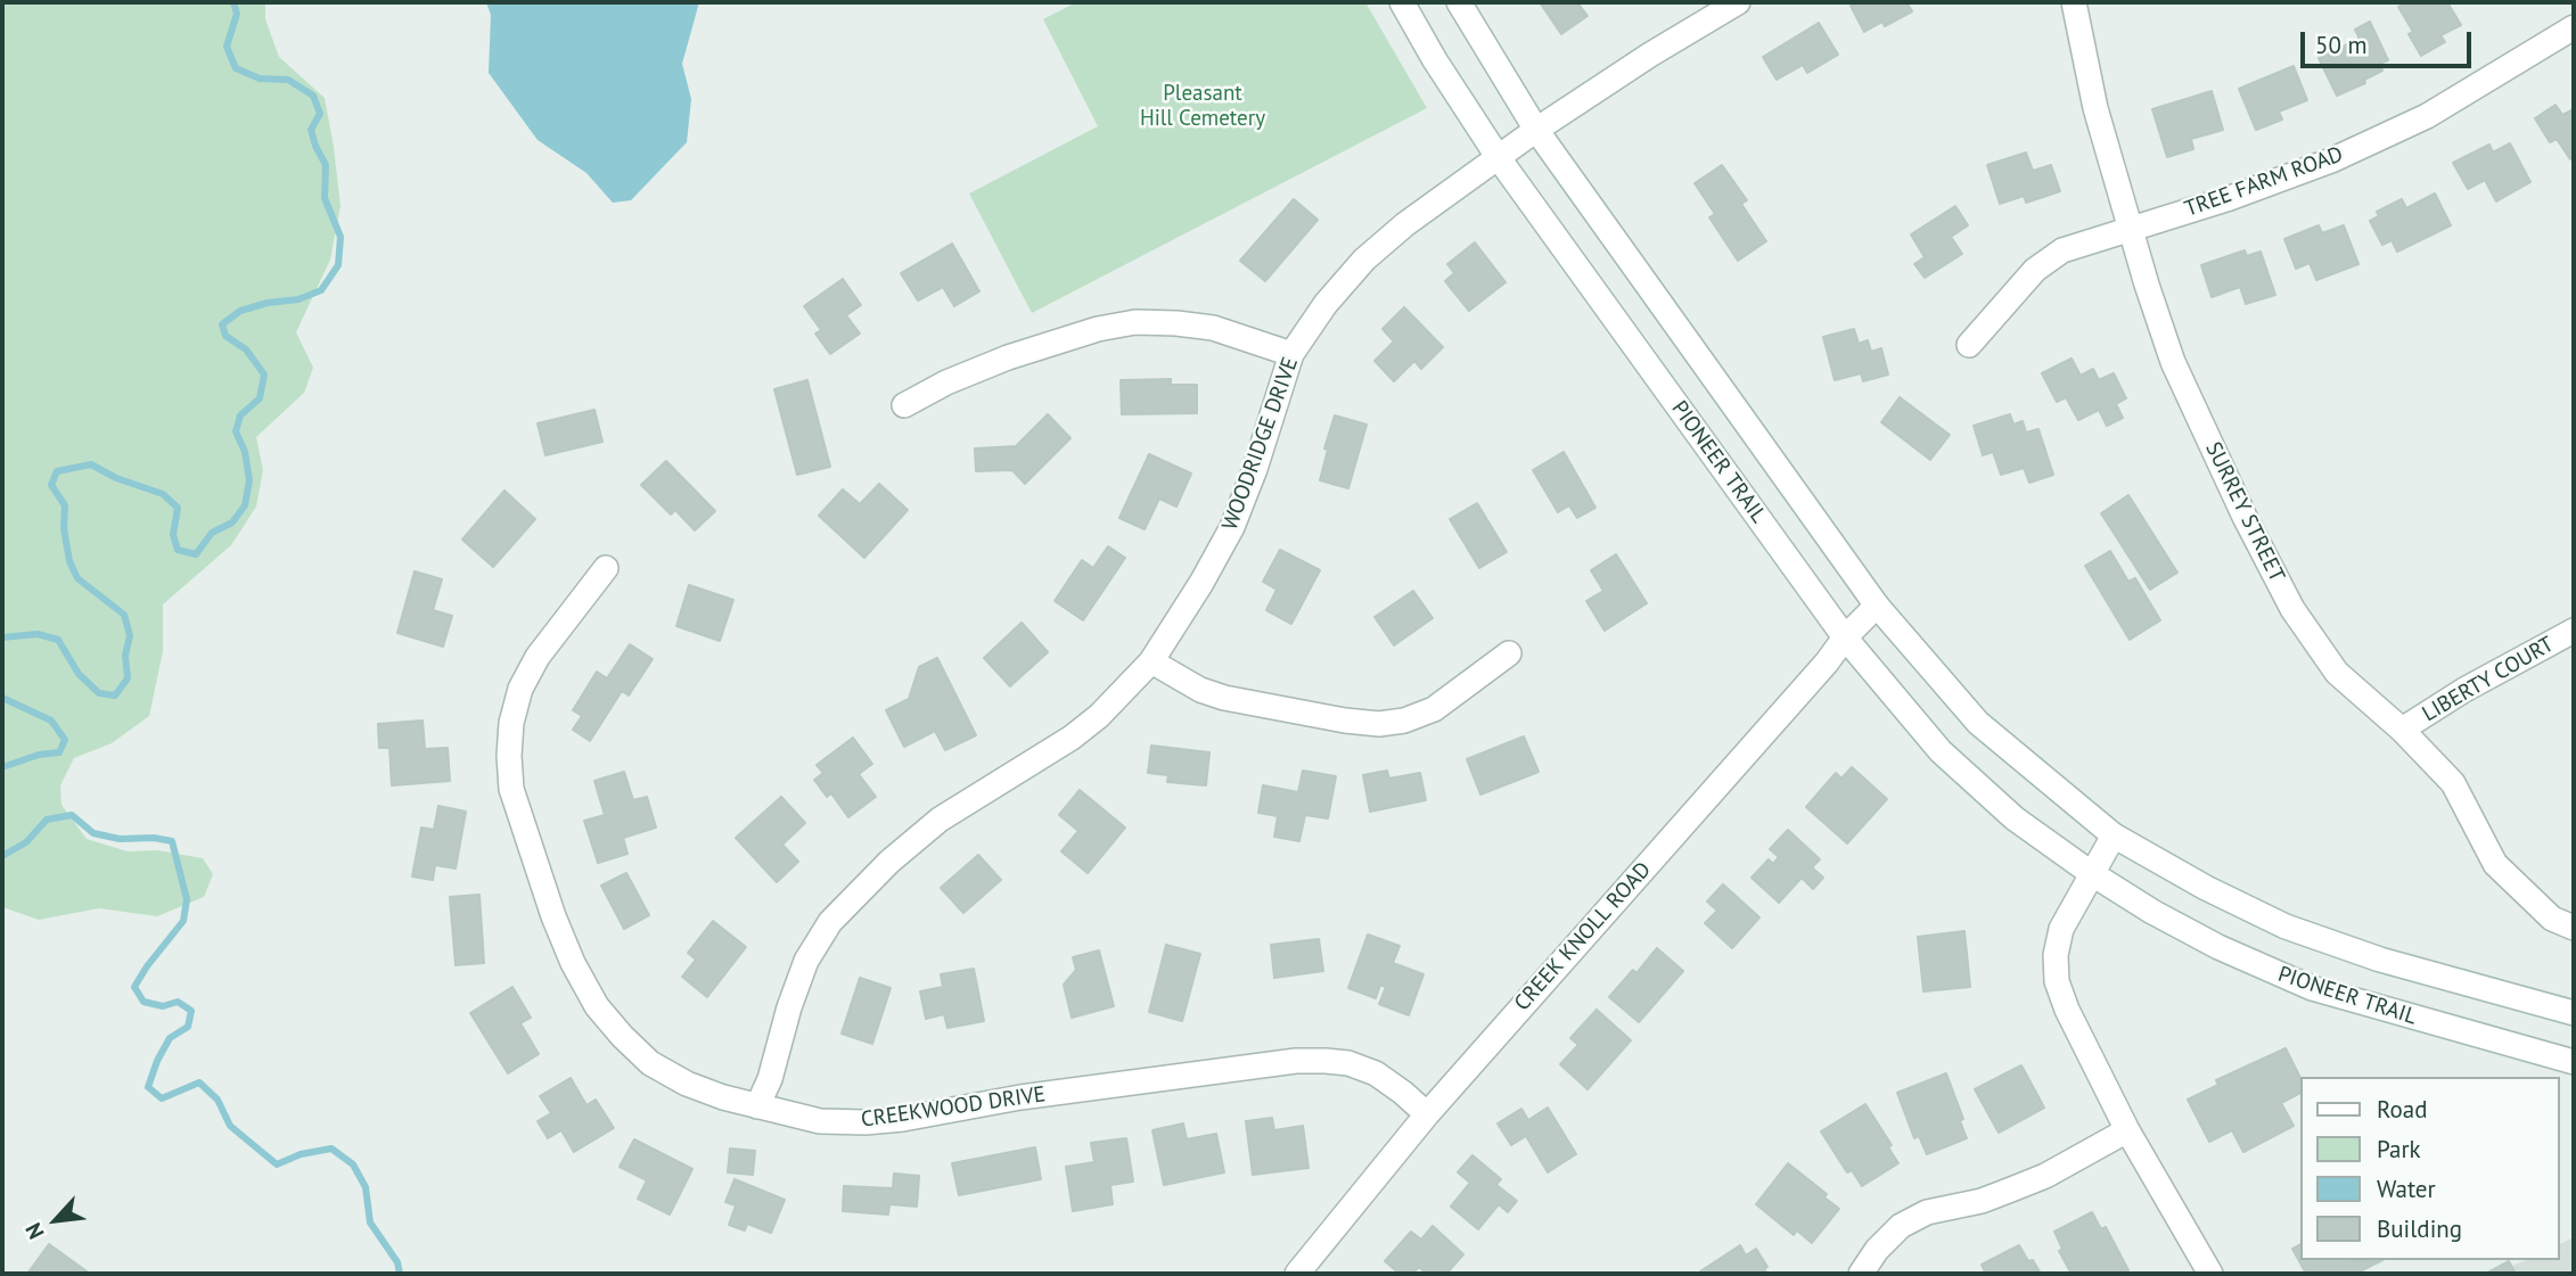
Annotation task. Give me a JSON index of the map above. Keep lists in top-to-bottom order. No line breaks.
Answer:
{"streets":{"street":["TREE FARM ROAD","WOODRIDGE DRIVE","PIONEER TRAIL","SURREY STREET","LIBERTY COURT","CREEK KNOLL ROAD","CREEKWOOD DRIVE"]},"crossings":[["TREE FARM ROAD","SURREY STREET"],["WOODRIDGE DRIVE","PIONEER TRAIL"],["WOODRIDGE DRIVE","CREEKWOOD DRIVE"],["PIONEER TRAIL","CREEK KNOLL ROAD"],["SURREY STREET","LIBERTY COURT"],["CREEK KNOLL ROAD","CREEKWOOD DRIVE"]],"parks":["Pleasant Hill Cemetery"],"legend":["Road","Park","Water","Building"],"scale_bar":"50 m","north":"bottom left"}
